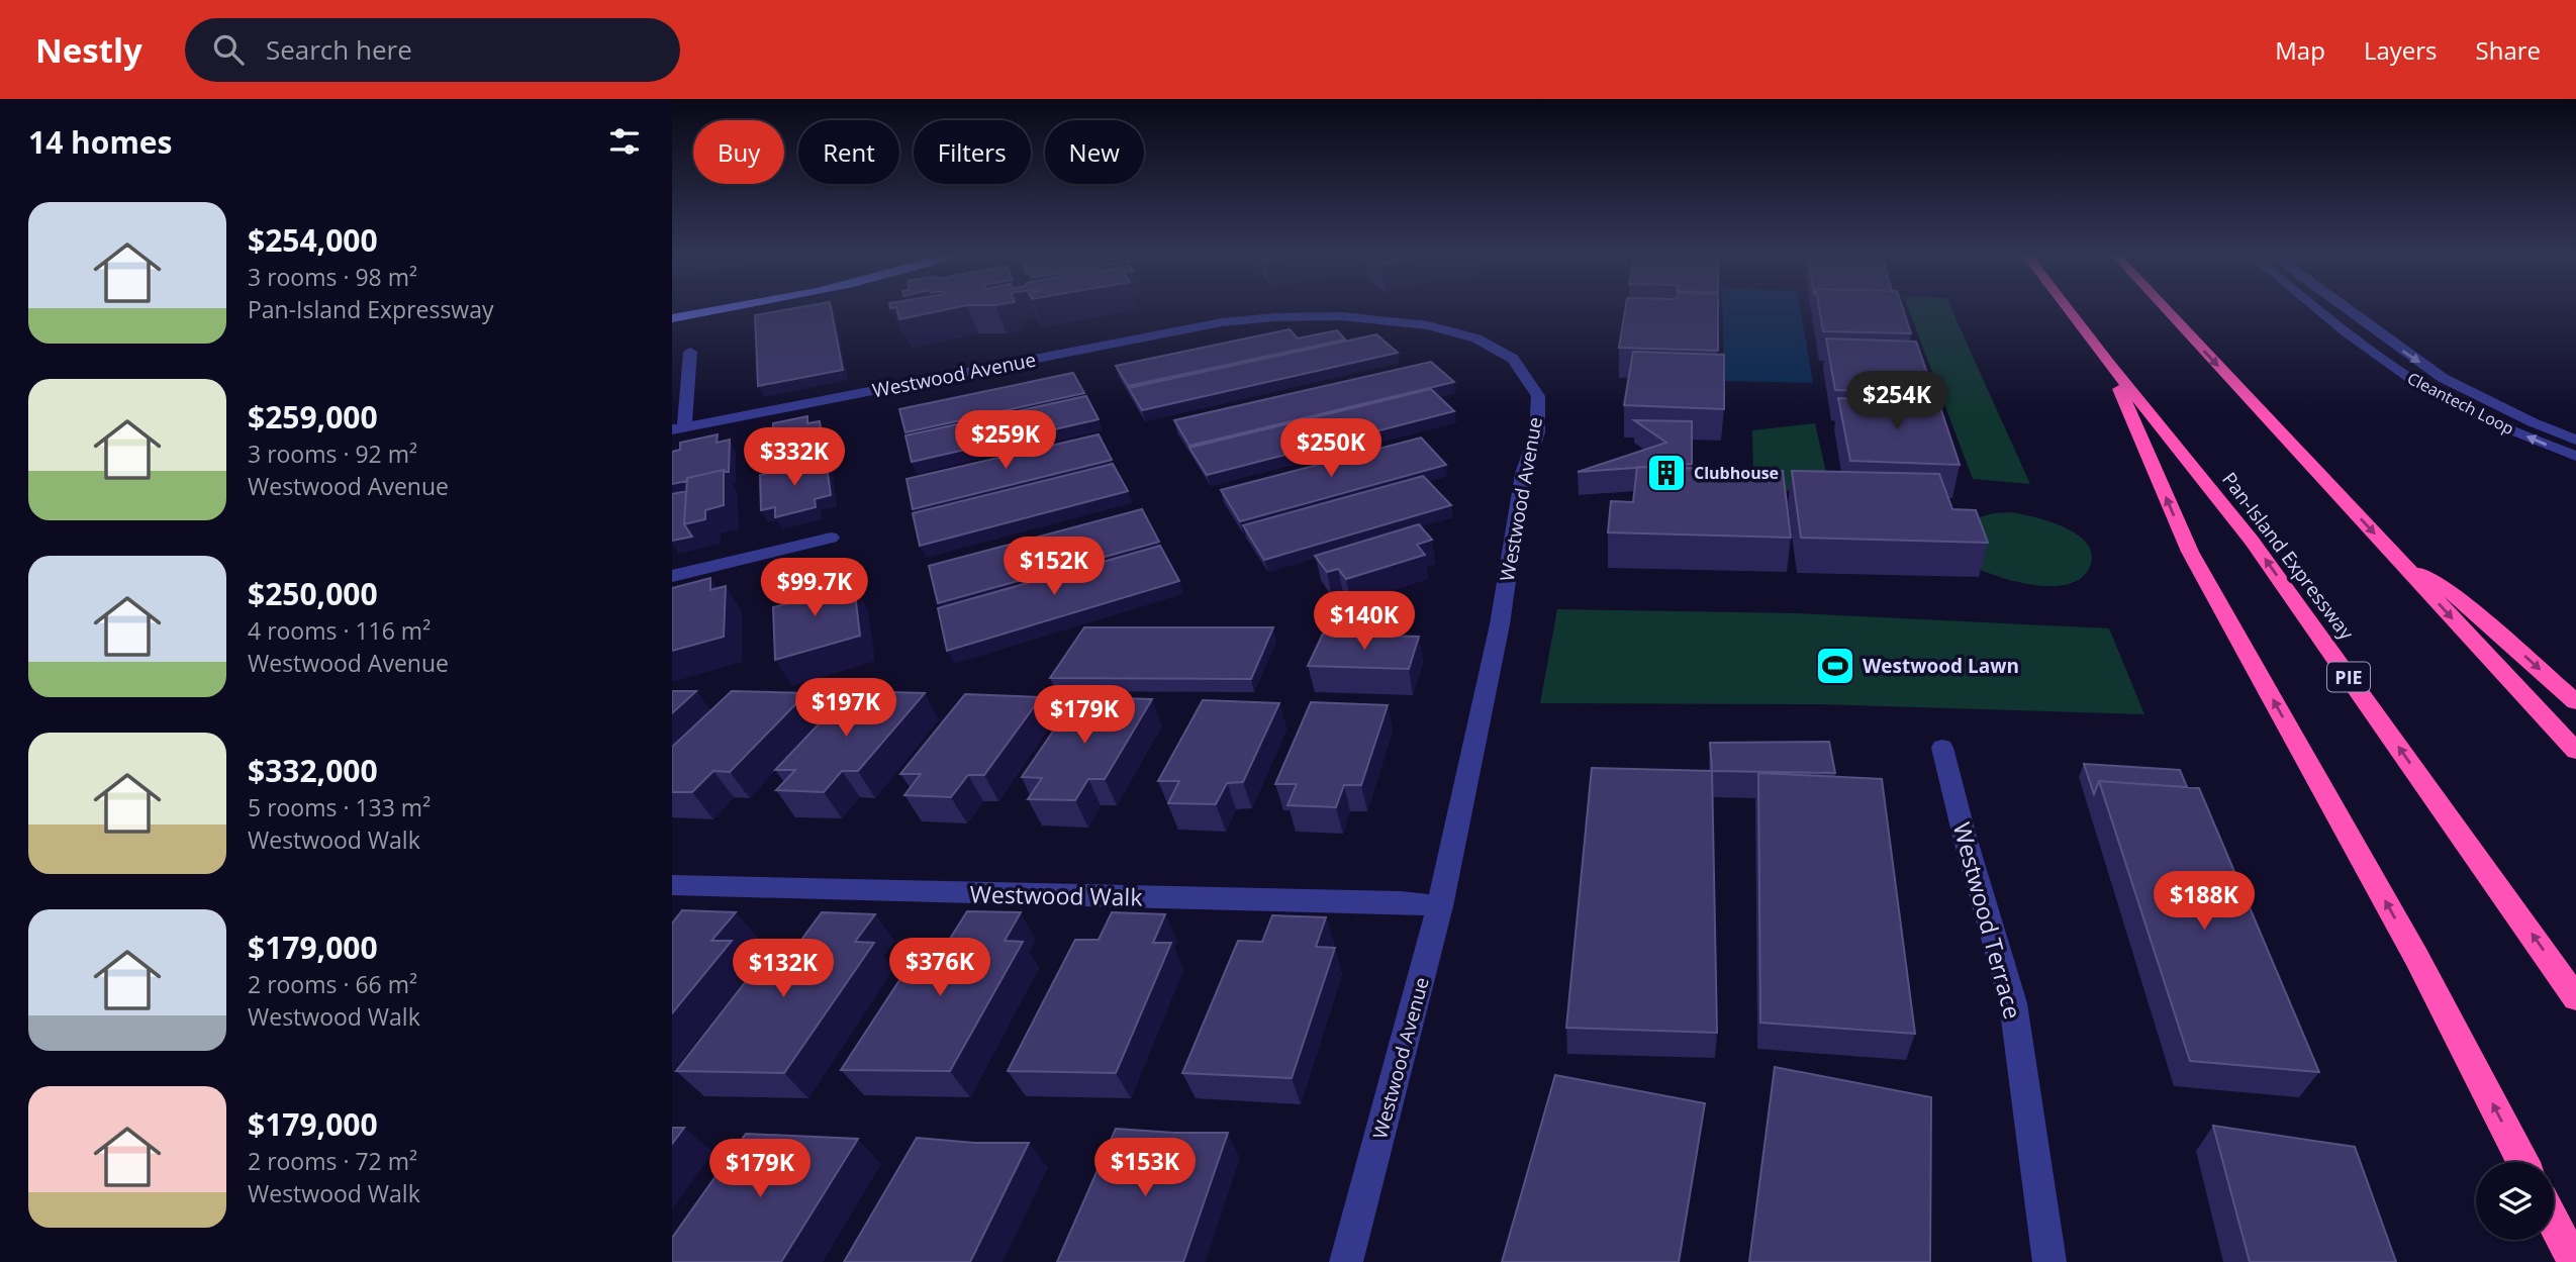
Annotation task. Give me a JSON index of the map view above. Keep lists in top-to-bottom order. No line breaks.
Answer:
{"streets":{"highway":["Pan-Island Expressway","PIE"],"street":["Westwood Avenue","Cleantech Loop","Westwood Walk","Westwood Terrace"]},"crossings":[["Westwood Avenue","Westwood Walk"]],"places":{"building":["Clubhouse"],"sports":["Westwood Lawn"]},"page":{"header":"Nestly","search":"Search here","nav":["Map","Layers","Share"],"heading":"14 homes","chip":["Buy","Rent","Filters","New"],"list":[{"name":"$254,000","note":"3 rooms · 98 m² · Pan-Island Expressway"},{"name":"$259,000","note":"3 rooms · 92 m² · Westwood Avenue"},{"name":"$250,000","note":"4 rooms · 116 m² · Westwood Avenue"},{"name":"$332,000","note":"5 rooms · 133 m² · Westwood Walk"},{"name":"$179,000","note":"2 rooms · 66 m² · Westwood Walk"},{"name":"$179,000","note":"2 rooms · 72 m² · Westwood Walk"}],"price":["$254K","$259K","$250K","$332K","$152K","$99.7K","$140K","$197K","$179K","$188K","$376K","$132K","$153K","$179K"]}}
